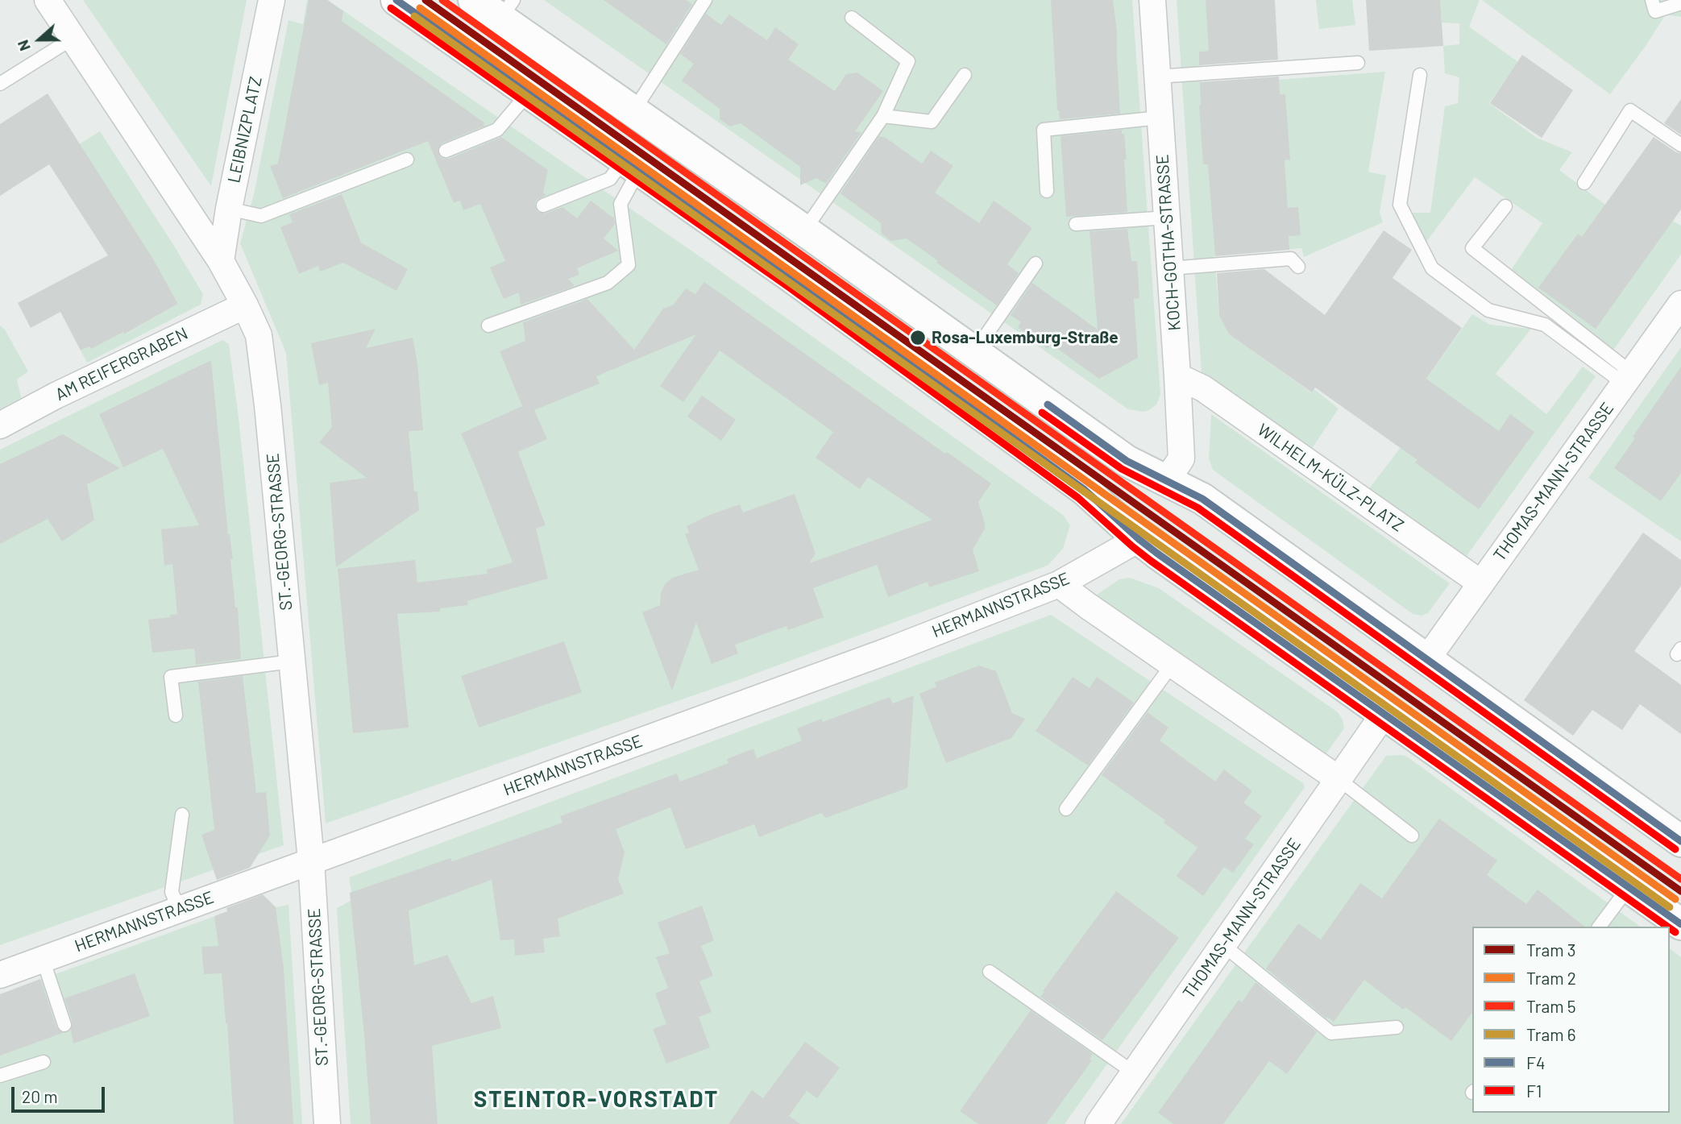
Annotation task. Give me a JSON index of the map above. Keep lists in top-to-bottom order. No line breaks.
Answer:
{"streets":{"street":["LEIBNIZPLATZ","KOCH-GOTHA-STRASSE","AM REIFERGRABEN","WILHELM-KÜLZ-PLATZ","THOMAS-MANN-STRASSE","ST.-GEORG-STRASSE","HERMANNSTRASSE"]},"crossings":[["LEIBNIZPLATZ","ST.-GEORG-STRASSE"],["KOCH-GOTHA-STRASSE","WILHELM-KÜLZ-PLATZ"],["AM REIFERGRABEN","ST.-GEORG-STRASSE"],["WILHELM-KÜLZ-PLATZ","THOMAS-MANN-STRASSE"],["ST.-GEORG-STRASSE","HERMANNSTRASSE"]],"districts":["STEINTOR-VORSTADT"],"places":["Rosa-Luxemburg-Straße"],"lines":["tram line 3","tram line 5","transit line F4","tram line 2","transit line F1","tram line 6"],"legend":["Tram 3","Tram 2","Tram 5","Tram 6","F4","F1"],"scale_bar":"20 m","north":"left"}
